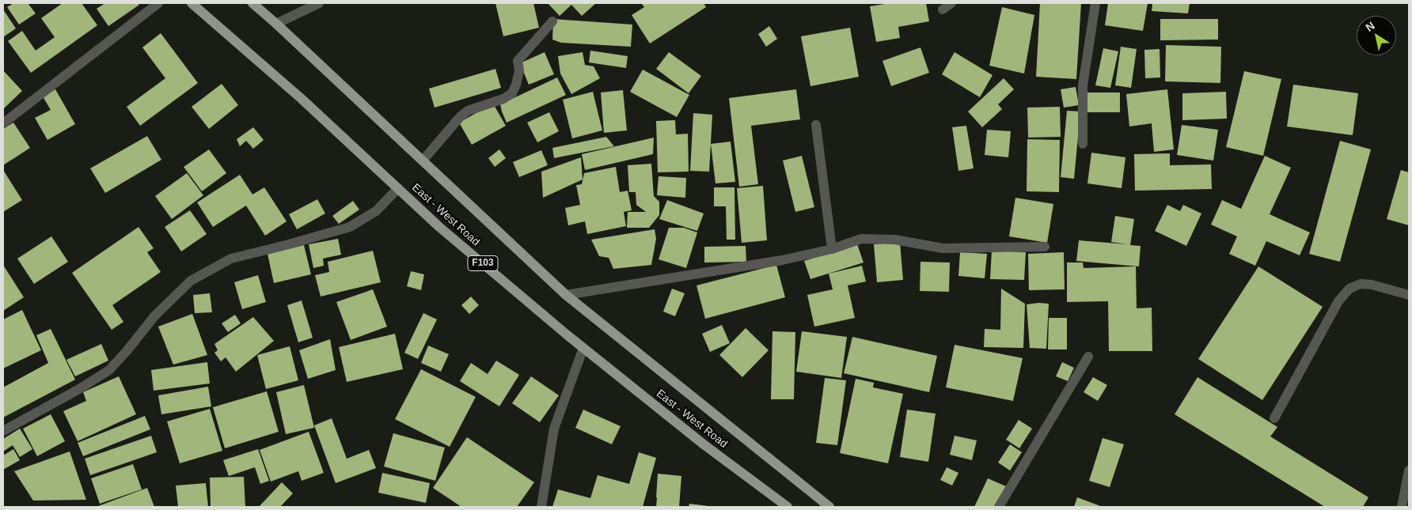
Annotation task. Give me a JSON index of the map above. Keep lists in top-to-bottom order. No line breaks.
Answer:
{"streets":{"main road":["East - West Road","F103"]},"north":"top left"}
